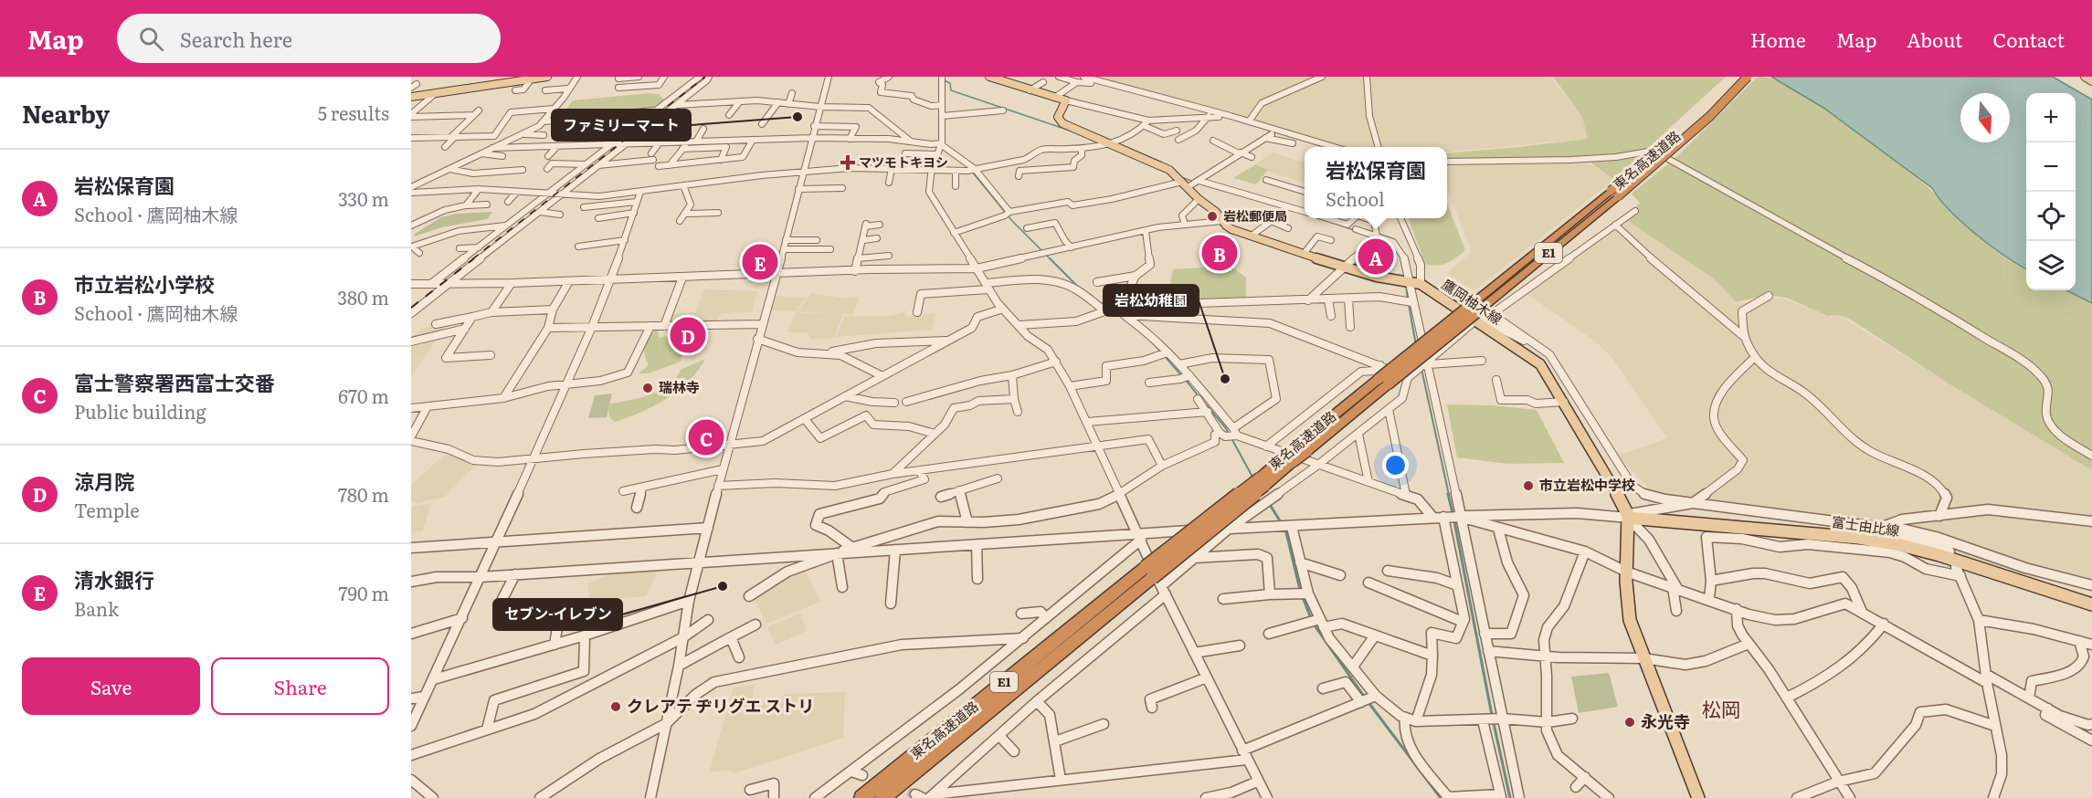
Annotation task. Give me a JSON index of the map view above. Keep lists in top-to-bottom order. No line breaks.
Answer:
{"streets":{"highway":["東名高速道路","E1"],"main road":["鷹岡柚木線","富士由比線"]},"crossings":[["東名高速道路","鷹岡柚木線"],["鷹岡柚木線","富士由比線"]],"districts":["松岡"],"places":{"other":["ファミリーマート","岩松郵便局","岩松幼稚園","瑞林寺","市立岩松中学校","セブン-イレブン","クレアテ ヂリグエ ストリ","永光寺"],"health":["マツモトキヨシ"]},"north":"bottom","page":{"header":"Map","search":"Search here","nav":["Home","Map","About","Contact"],"heading":["Nearby","5 results"],"map_buttons":["+","−"],"popup":["岩松保育園","School"],"list":[{"mark":"A","name":"岩松保育園","note":"School · 鷹岡柚木線","value":"330 m"},{"mark":"B","name":"市立岩松小学校","note":"School · 鷹岡柚木線","value":"380 m"},{"mark":"C","name":"富士警察署西富士交番","note":"Public building","value":"670 m"},{"mark":"D","name":"涼月院","note":"Temple","value":"780 m"},{"mark":"E","name":"清水銀行","note":"Bank","value":"790 m"}],"pins":["B","A","E","D","C"],"buttons":["Save","Share"]}}
